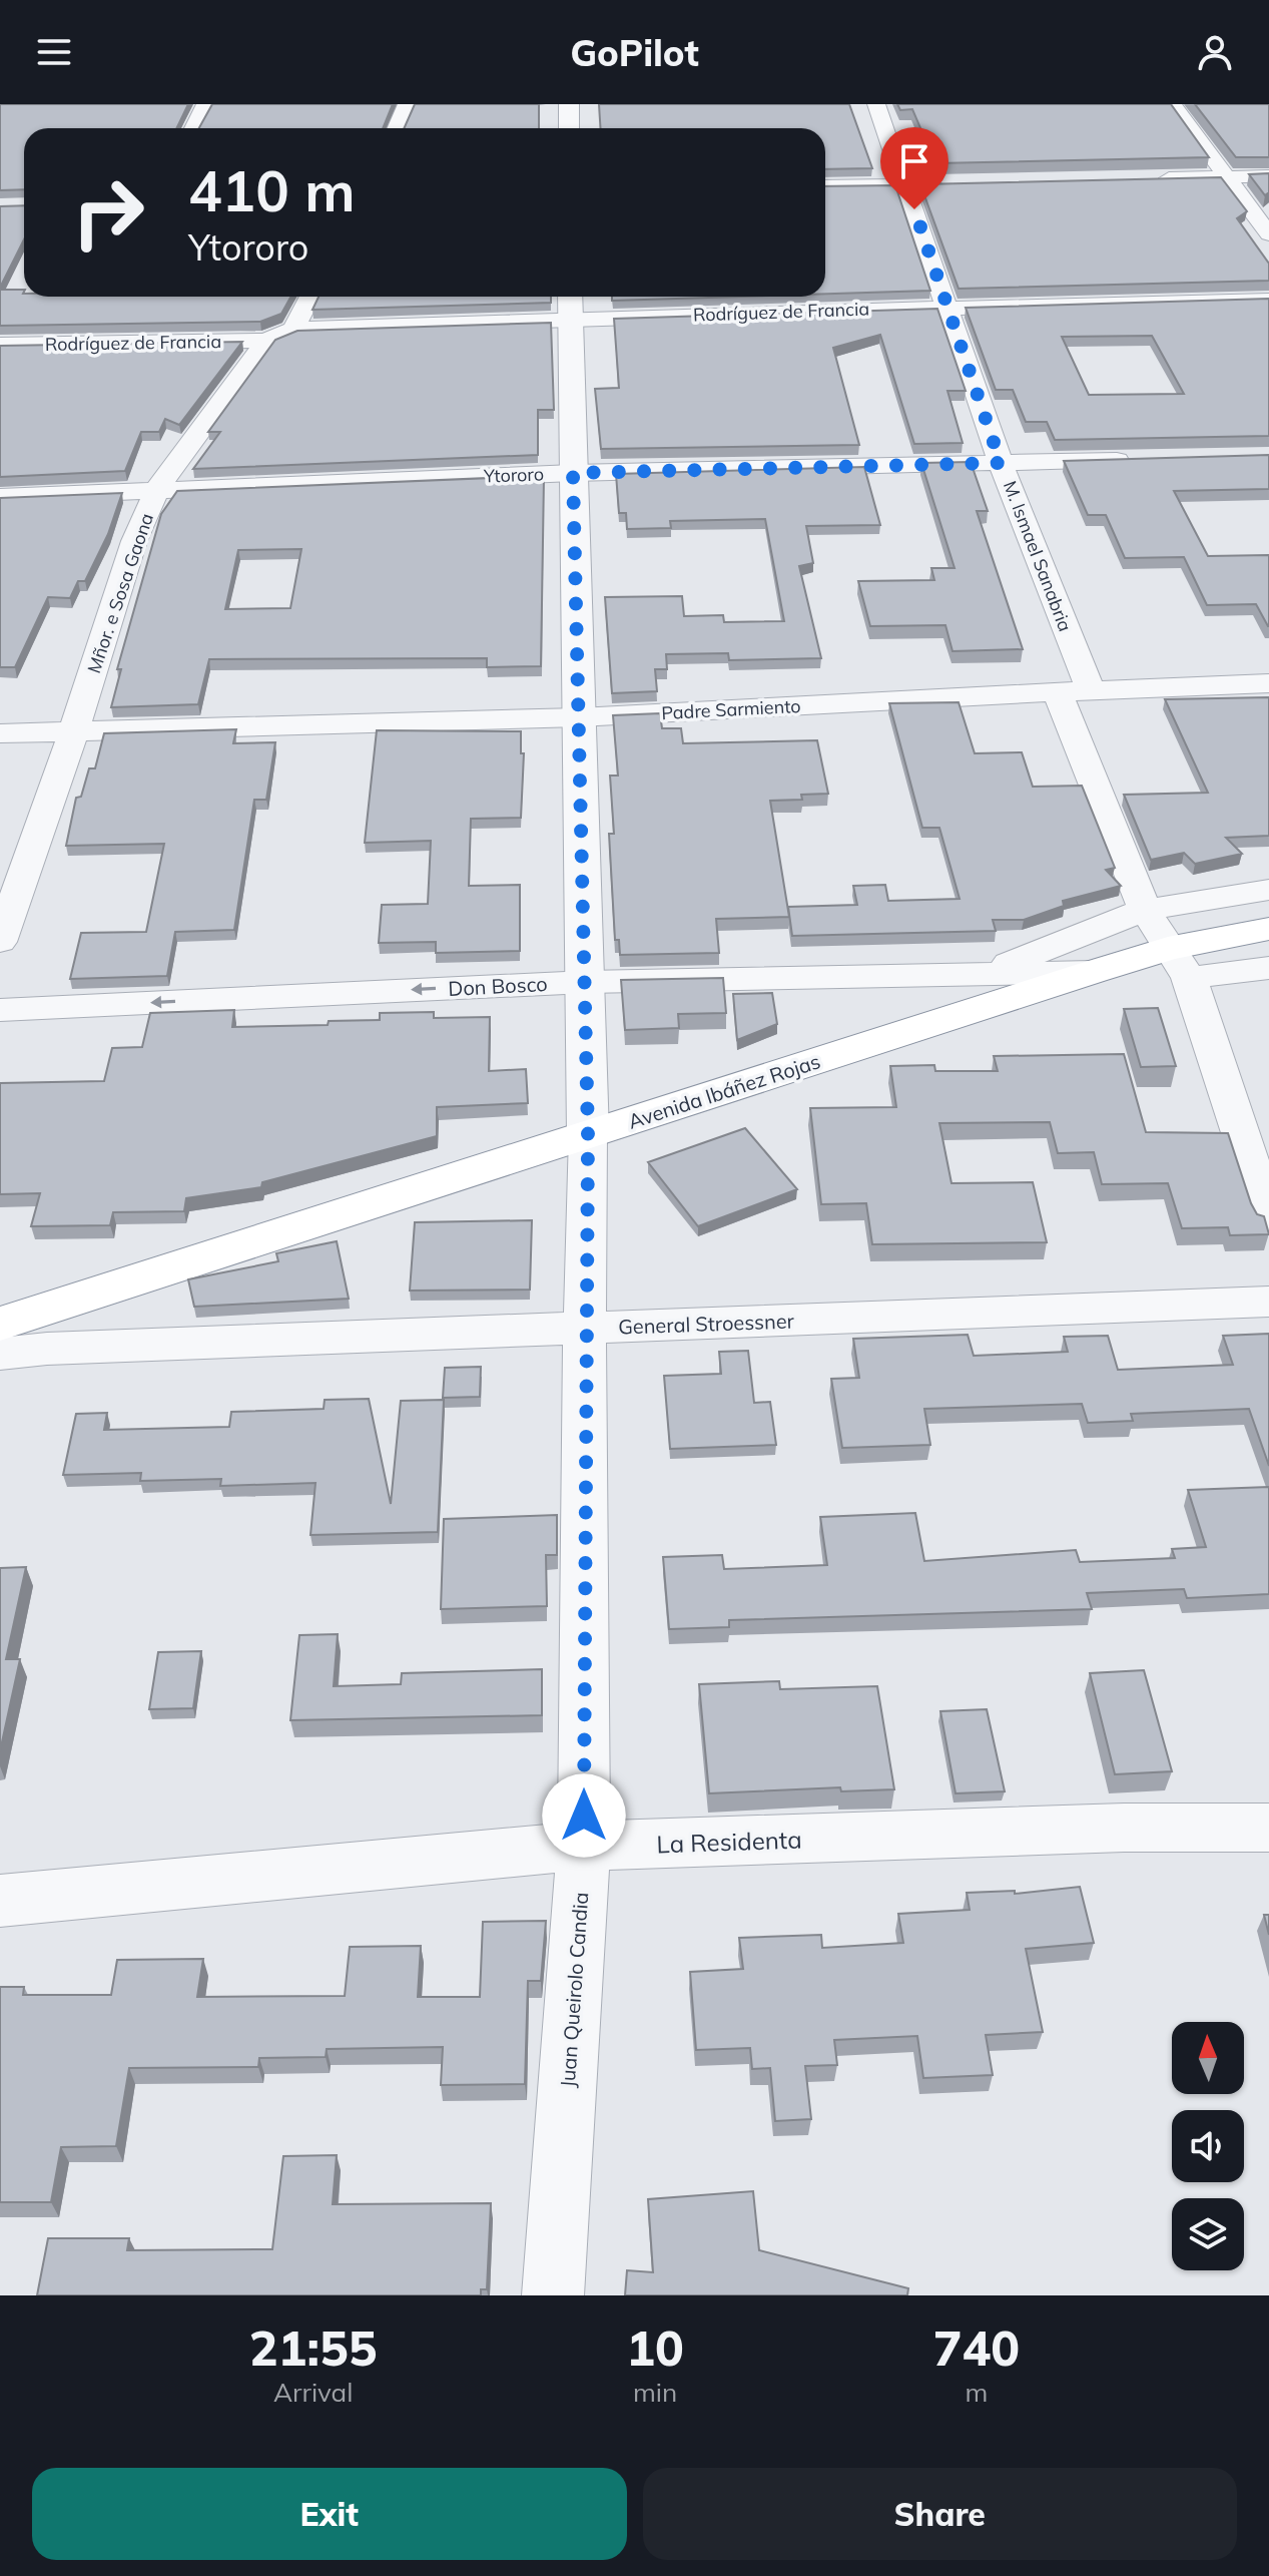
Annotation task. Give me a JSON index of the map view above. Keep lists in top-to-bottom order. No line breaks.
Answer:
{"streets":{"highway":["Avenida Ibáñez Rojas"],"street":["Rodríguez de Francia","Ytororo","M. Ismael Sanabria","Mñor. e Sosa Gaona","Padre Sarmiento","Don Bosco","General Stroessner","La Residenta","Juan Queirolo Candia"]},"crossings":[["Rodríguez de Francia","M. Ismael Sanabria"],["Rodríguez de Francia","Mñor. e Sosa Gaona"],["Rodríguez de Francia","Juan Queirolo Candia"],["Ytororo","M. Ismael Sanabria"],["Ytororo","Mñor. e Sosa Gaona"],["Ytororo","Juan Queirolo Candia"],["M. Ismael Sanabria","Padre Sarmiento"],["M. Ismael Sanabria","Avenida Ibáñez Rojas"],["Mñor. e Sosa Gaona","Padre Sarmiento"],["Padre Sarmiento","Juan Queirolo Candia"],["Don Bosco","Avenida Ibáñez Rojas"],["Don Bosco","Juan Queirolo Candia"],["Avenida Ibáñez Rojas","Juan Queirolo Candia"],["General Stroessner","Juan Queirolo Candia"],["La Residenta","Juan Queirolo Candia"]],"one_way":["Don Bosco"],"north":"top","page":{"header":"GoPilot","turn":["410 m","Ytororo"],"eta":["21:55","Arrival","10","min","740","m"],"buttons":["Exit","Share"]}}
